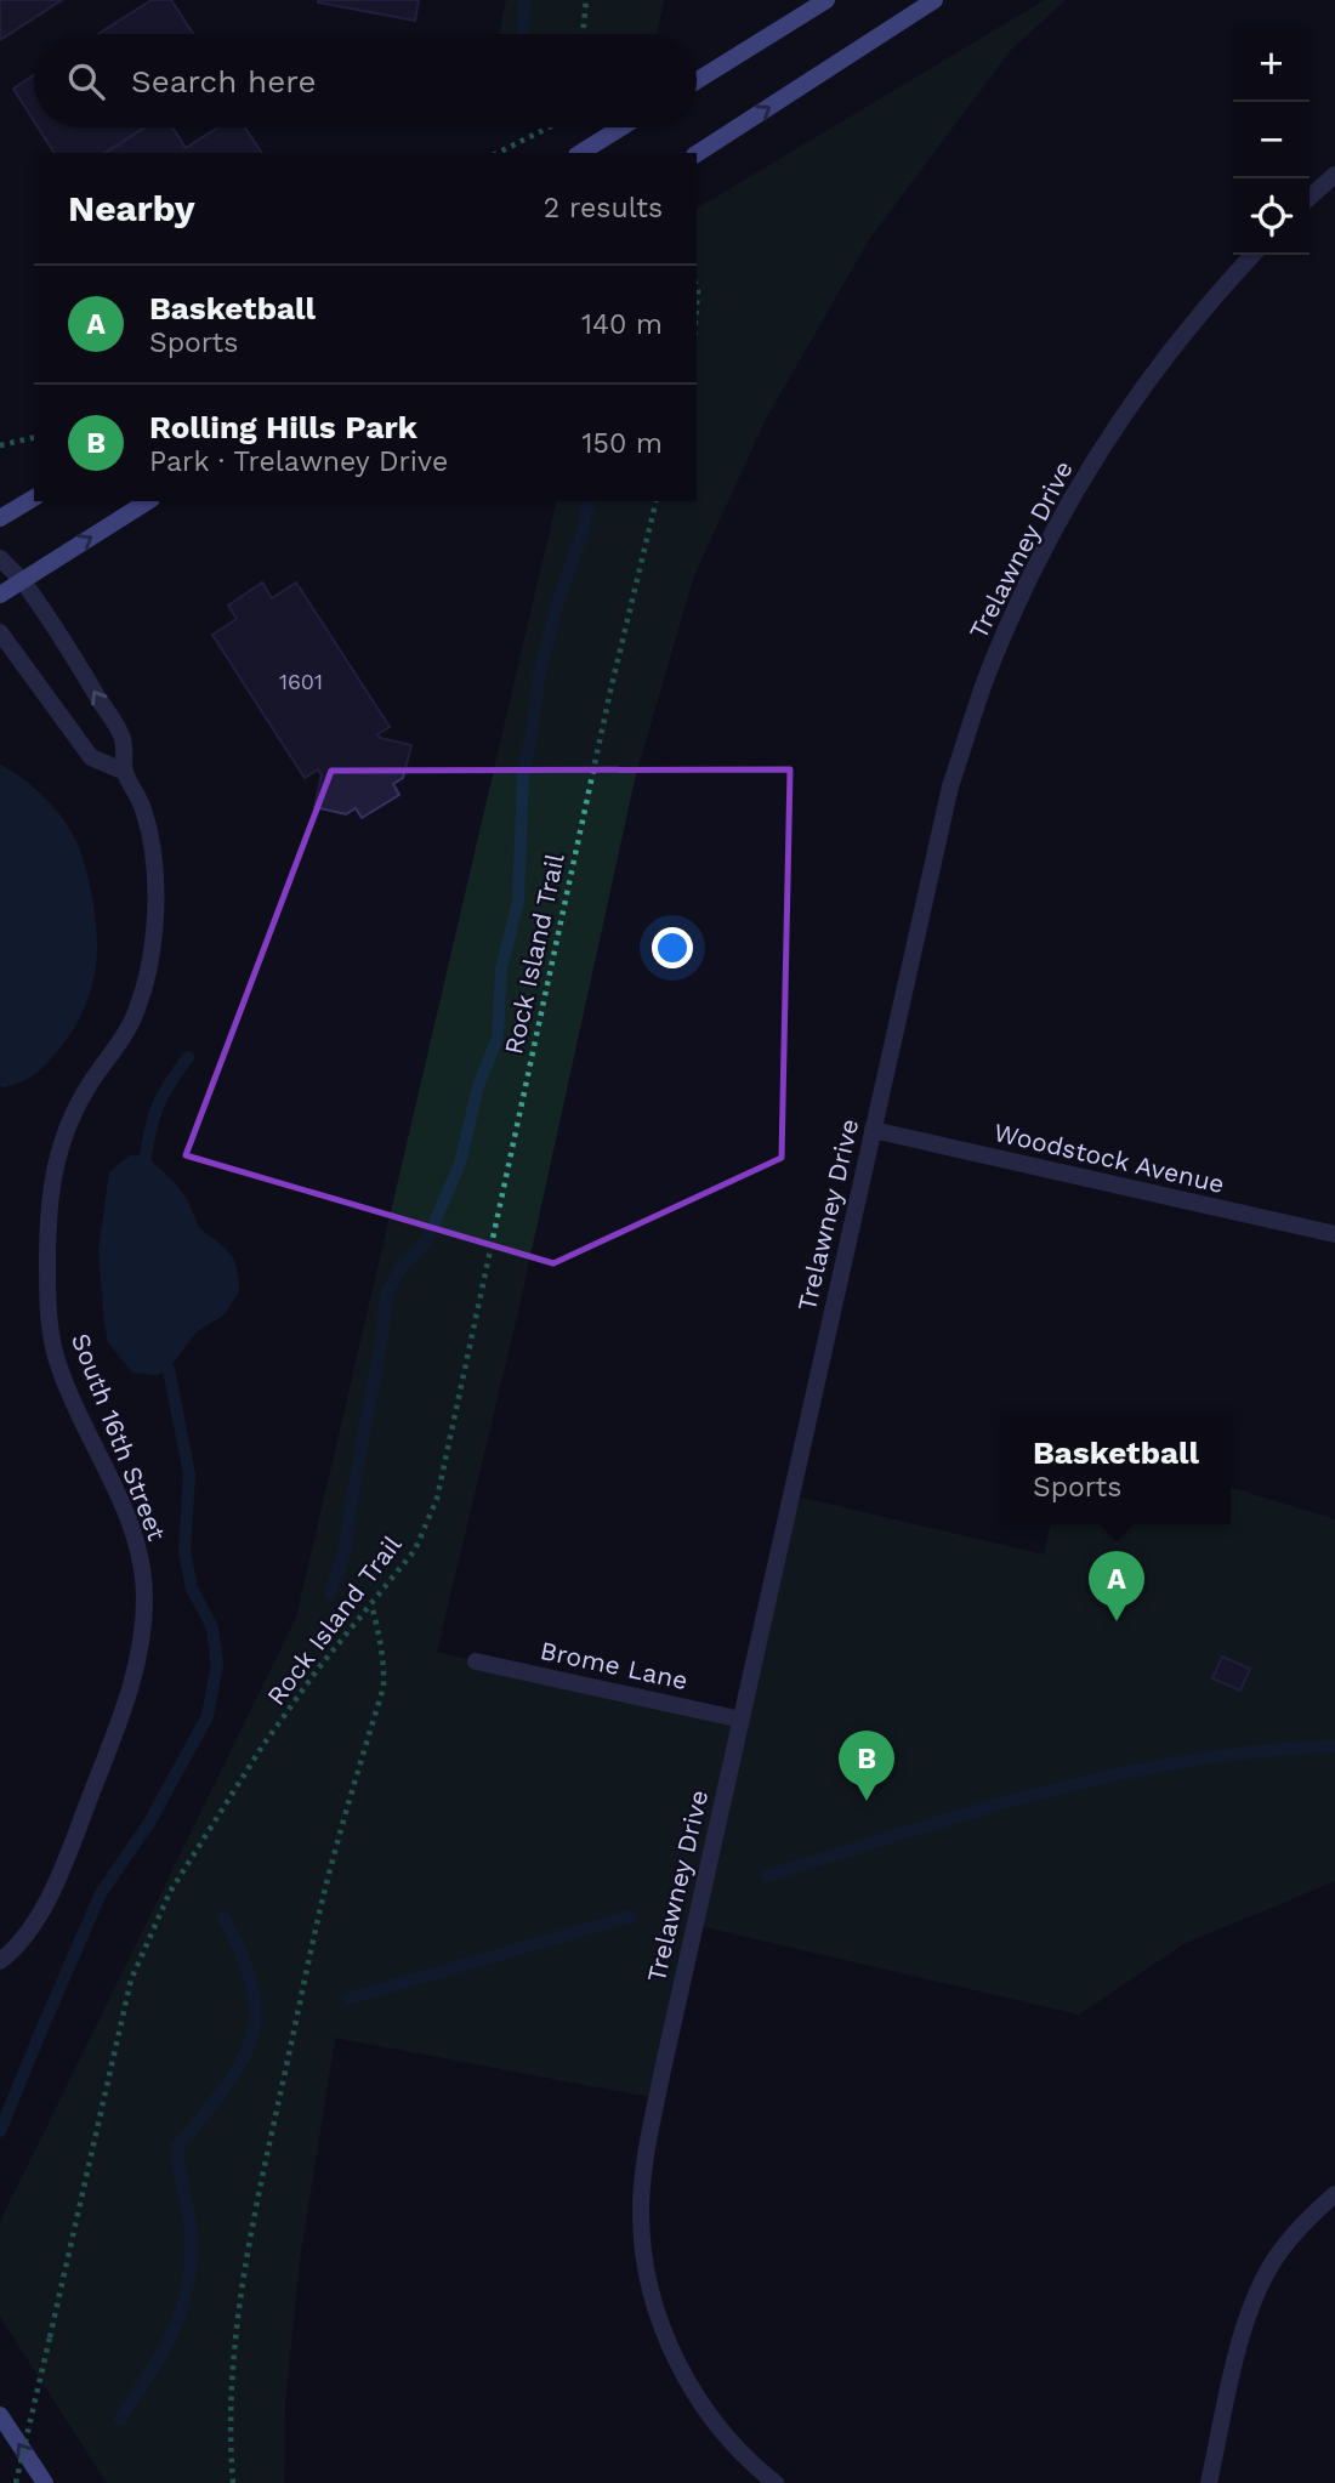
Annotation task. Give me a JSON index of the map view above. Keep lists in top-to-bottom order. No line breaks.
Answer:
{"streets":{"street":["Trelawney Drive","Woodstock Avenue","South 16th Street","Brome Lane"],"path":["Rock Island Trail"]},"crossings":[["Trelawney Drive","Woodstock Avenue"],["Trelawney Drive","Brome Lane"]],"house_numbers":["1601"],"page":{"map_buttons":["+","−"],"search":"Search here","heading":["Nearby","2 results"],"list":[{"mark":"A","name":"Basketball","note":"Sports","value":"140 m"},{"mark":"B","name":"Rolling Hills Park","note":"Park · Trelawney Drive","value":"150 m"}],"popup":["Basketball","Sports"],"pins":["A","B"]}}
